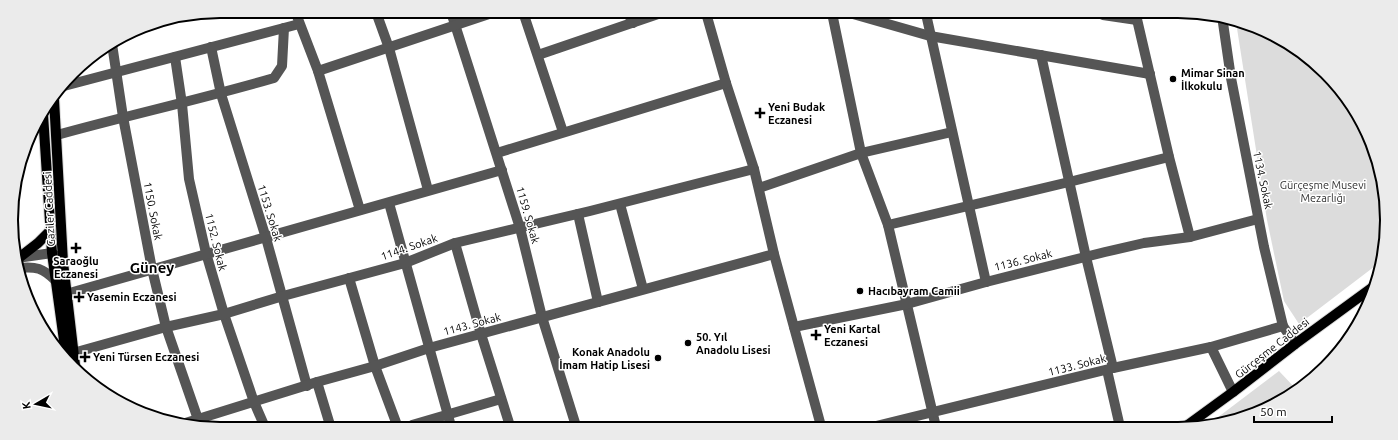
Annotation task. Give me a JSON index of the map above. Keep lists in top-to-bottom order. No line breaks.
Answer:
{"streets":{"main road":["Gaziler Caddesi","Gürçeşme Caddesi"],"street":["1134. Sokak","1150. Sokak","1153. Sokak","1159. Sokak","1152. Sokak","1144. Sokak","1136. Sokak","1143. Sokak","1133. Sokak"]},"crossings":[["1134. Sokak","1136. Sokak"],["1134. Sokak","Gürçeşme Caddesi"],["1134. Sokak","1133. Sokak"],["Gaziler Caddesi","1144. Sokak"],["1150. Sokak","1144. Sokak"],["1153. Sokak","1144. Sokak"],["1153. Sokak","1143. Sokak"],["1159. Sokak","1144. Sokak"],["1159. Sokak","1143. Sokak"],["1152. Sokak","1144. Sokak"],["1152. Sokak","1143. Sokak"]],"districts":["Güney"],"parks":["Gürçeşme Musevi Mezarlığı"],"places":{"other":["Mimar Sinan İlkokulu","Hacıbayram Camii","50. Yıl Anadolu Lisesi","Konak Anadolu İmam Hatip Lisesi"],"health":["Yeni Budak Eczanesi","Saraoğlu Eczanesi","Yasemin Eczanesi","Yeni Kartal Eczanesi","Yeni Türsen Eczanesi"]},"scale_bar":"50 m","north":"left"}
